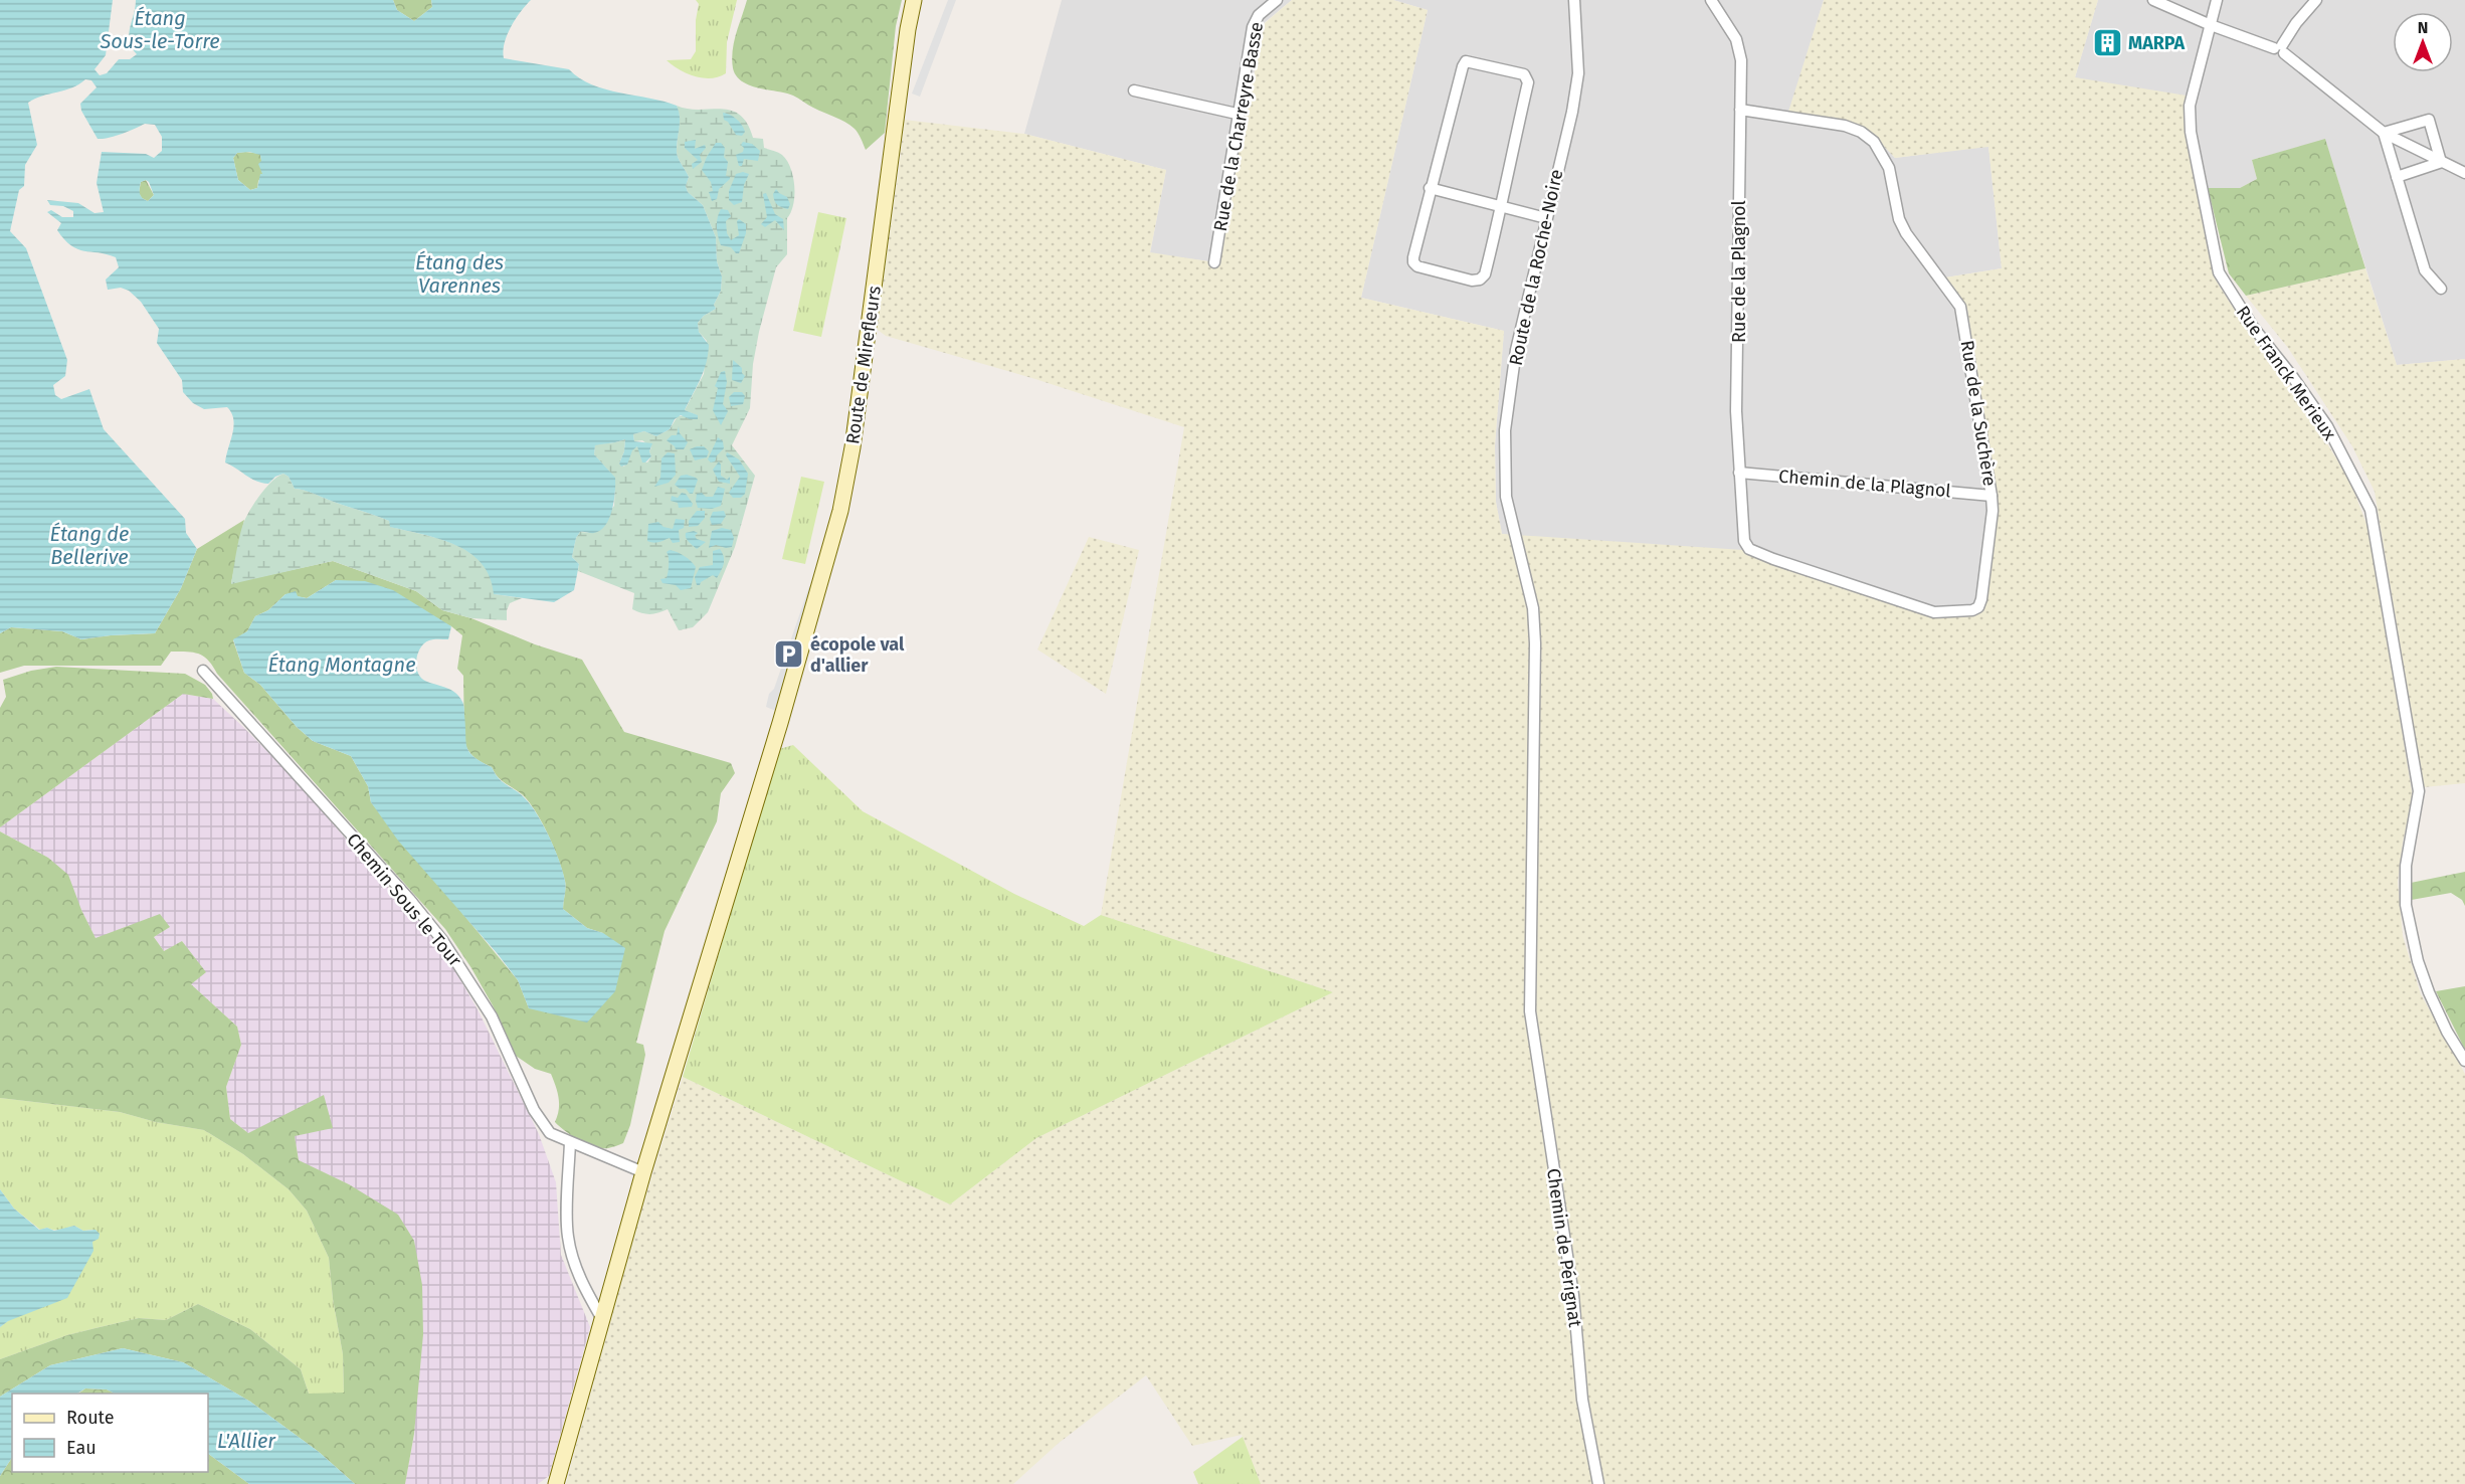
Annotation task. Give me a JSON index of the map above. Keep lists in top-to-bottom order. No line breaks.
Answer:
{"streets":{"street":["Rue de la Charreyre Basse","Route de la Roche-Noire","Rue de la Plagnol","Route de Mirefleurs","Rue Franck Merieux","Rue de la Suchère","Chemin de la Plagnol","Chemin Sous le Tour","Chemin de Pérignat"]},"crossings":[["Route de la Roche-Noire","Chemin de Pérignat"],["Rue de la Plagnol","Rue de la Suchère"],["Rue de la Plagnol","Chemin de la Plagnol"],["Route de Mirefleurs","Chemin Sous le Tour"],["Rue de la Suchère","Chemin de la Plagnol"]],"water":["Étang Sous-le-Torre","Étang des Varennes","Étang de Bellerive","Étang Montagne","L'Allier"],"places":{"building":["MARPA"],"parking":["écopole val d'allier"]},"legend":["Route","Eau"],"north":"top"}
